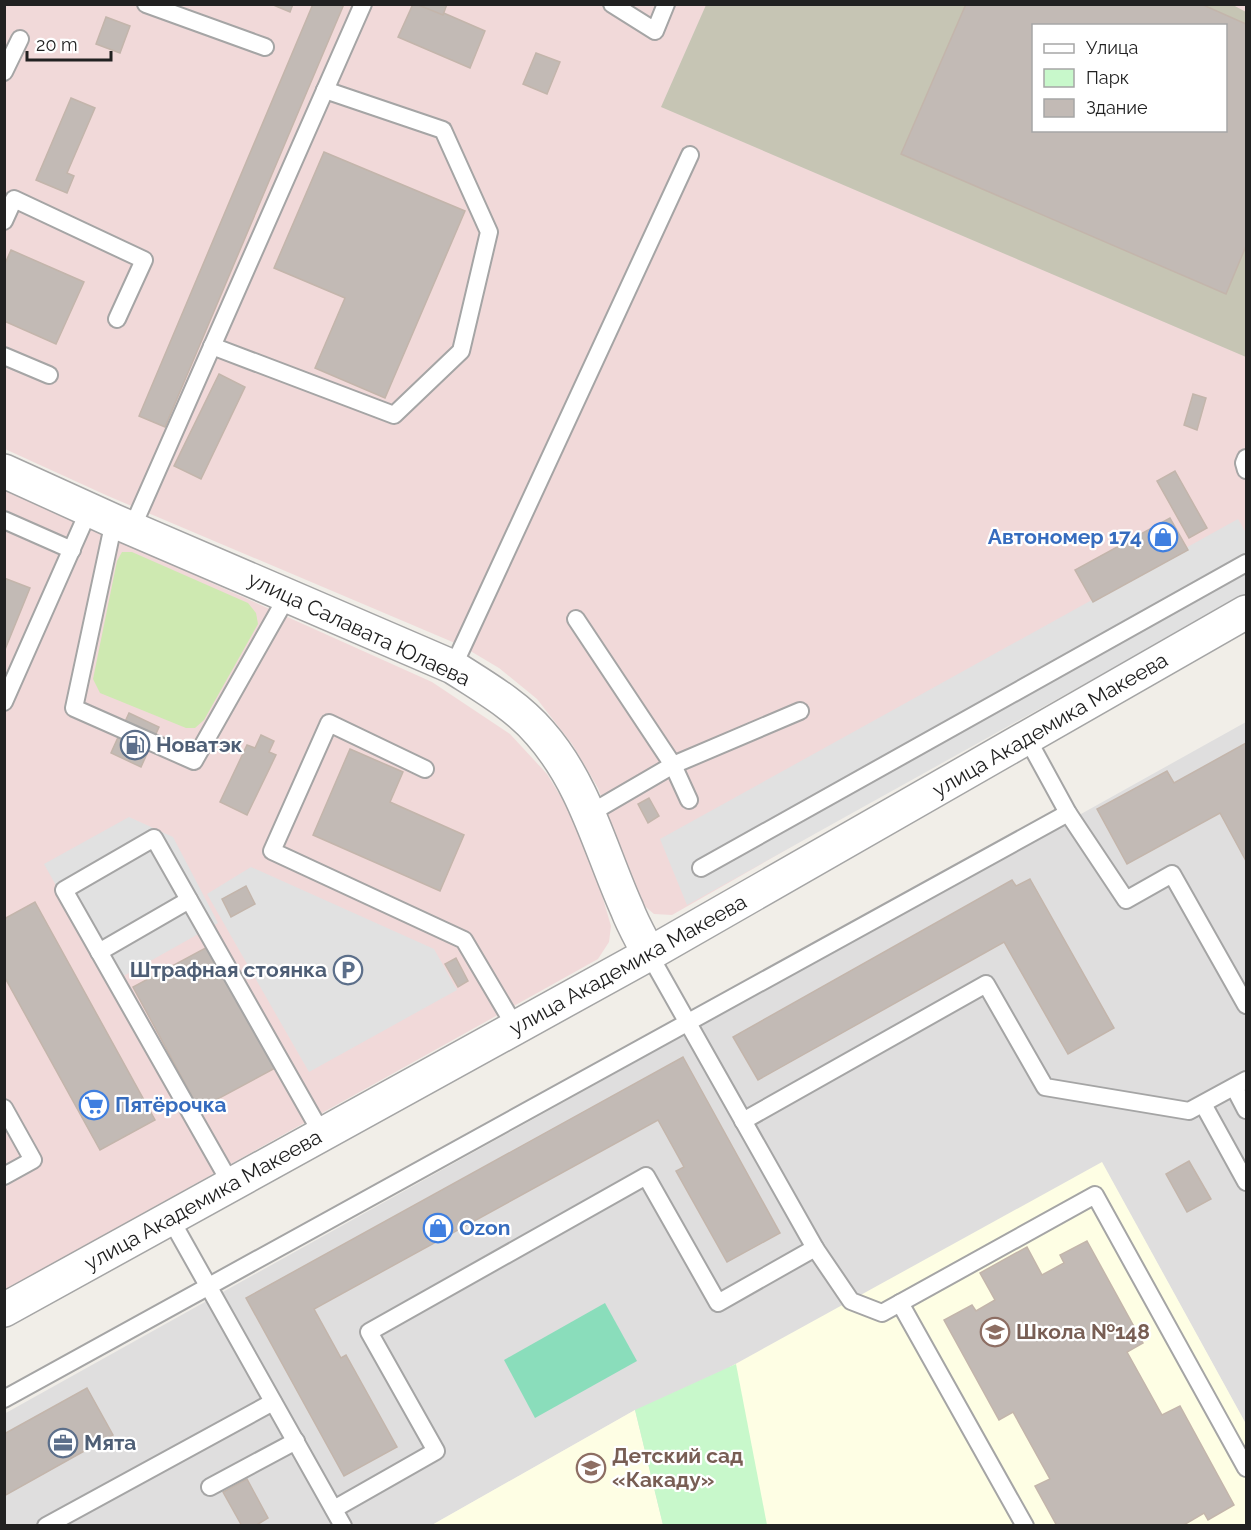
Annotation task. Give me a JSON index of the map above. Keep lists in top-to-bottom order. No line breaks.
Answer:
{"streets":{"street":["улица Салавата Юлаева","улица Академика Макеева"]},"crossings":[["улица Салавата Юлаева","улица Академика Макеева"]],"places":{"shop":["Автономер 174","Ozon"],"fuel station":["Новатэк"],"parking":["Штрафная стоянка"],"supermarket":["Пятёрочка"],"school or university":["Школа №148","Детский сад «Какаду»"],"office":["Мята"]},"legend":["Улица","Парк","Здание"],"scale_bar":"20 m"}
